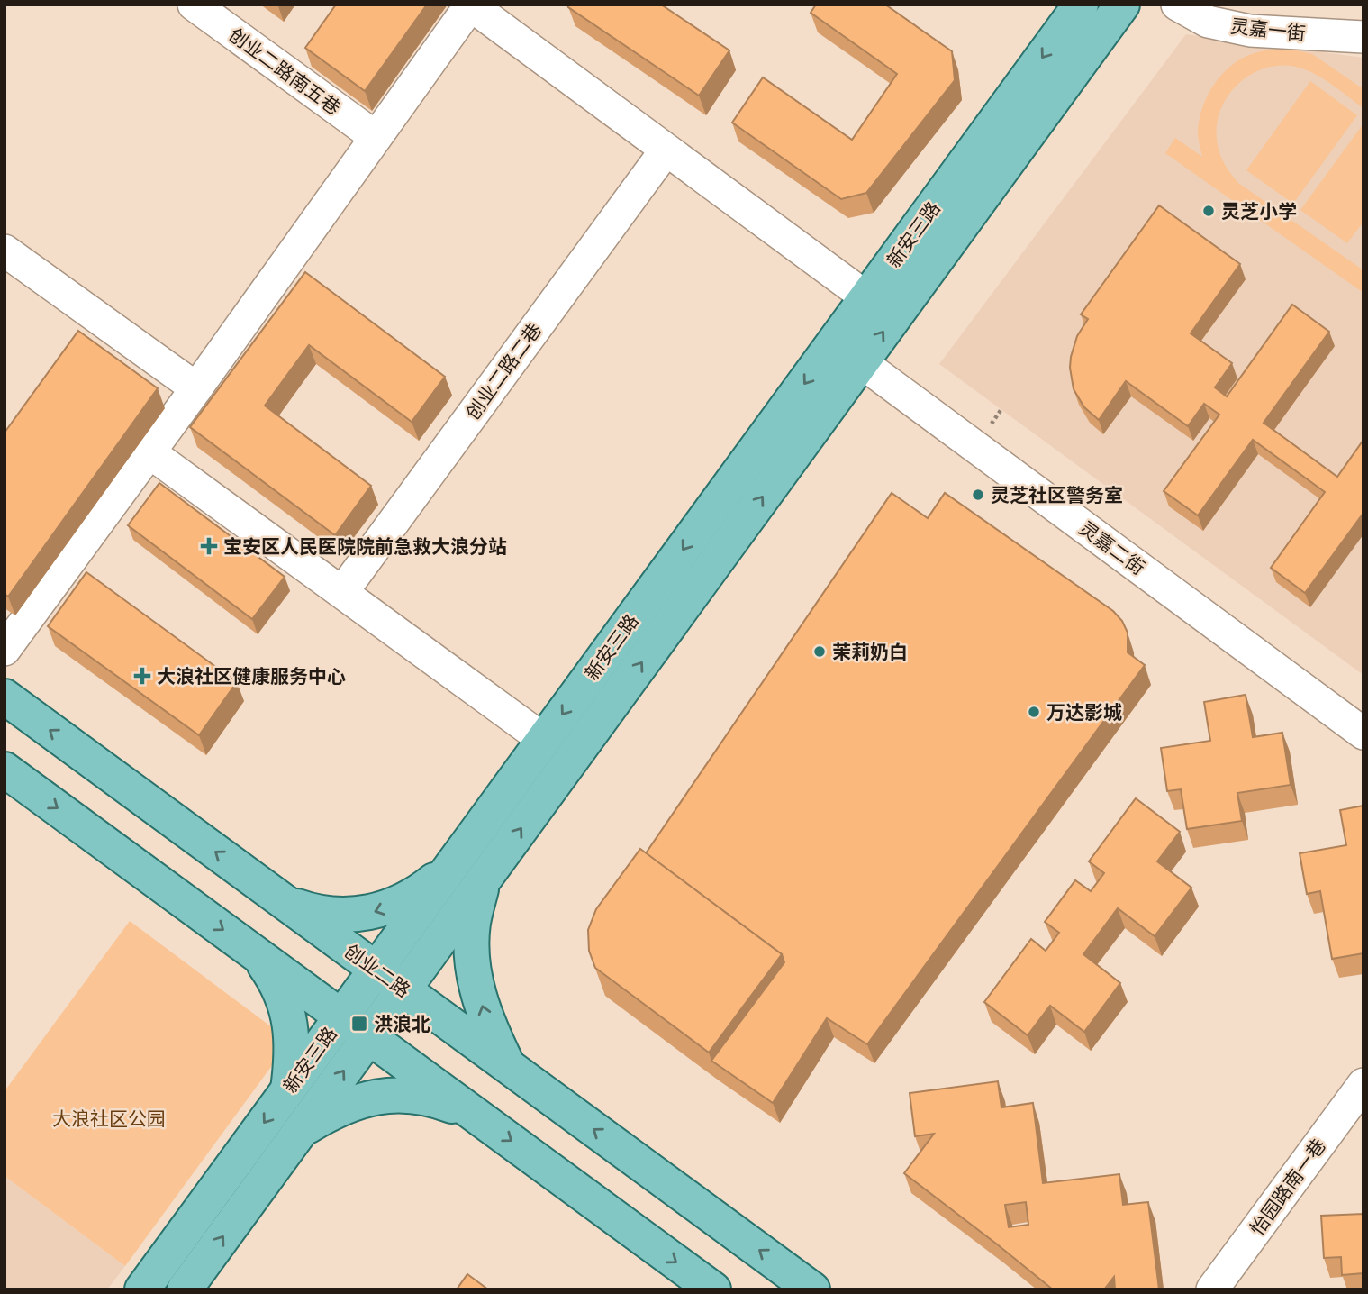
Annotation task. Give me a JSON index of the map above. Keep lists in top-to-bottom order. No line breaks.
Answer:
{"streets":{"main road":["新安三路","创业二路"],"street":["灵嘉一街","创业二路南五巷","创业二路二巷","灵嘉二街","怡园路南一巷"]},"crossings":[["新安三路","灵嘉二街"],["新安三路","创业二路"]],"parks":["大浪社区公园"],"places":{"other":["灵芝小学","灵芝社区警务室","茉莉奶白","万达影城"],"health":["宝安区人民医院院前急救大浪分站","大浪社区健康服务中心"],"transit":["洪浪北"]}}
